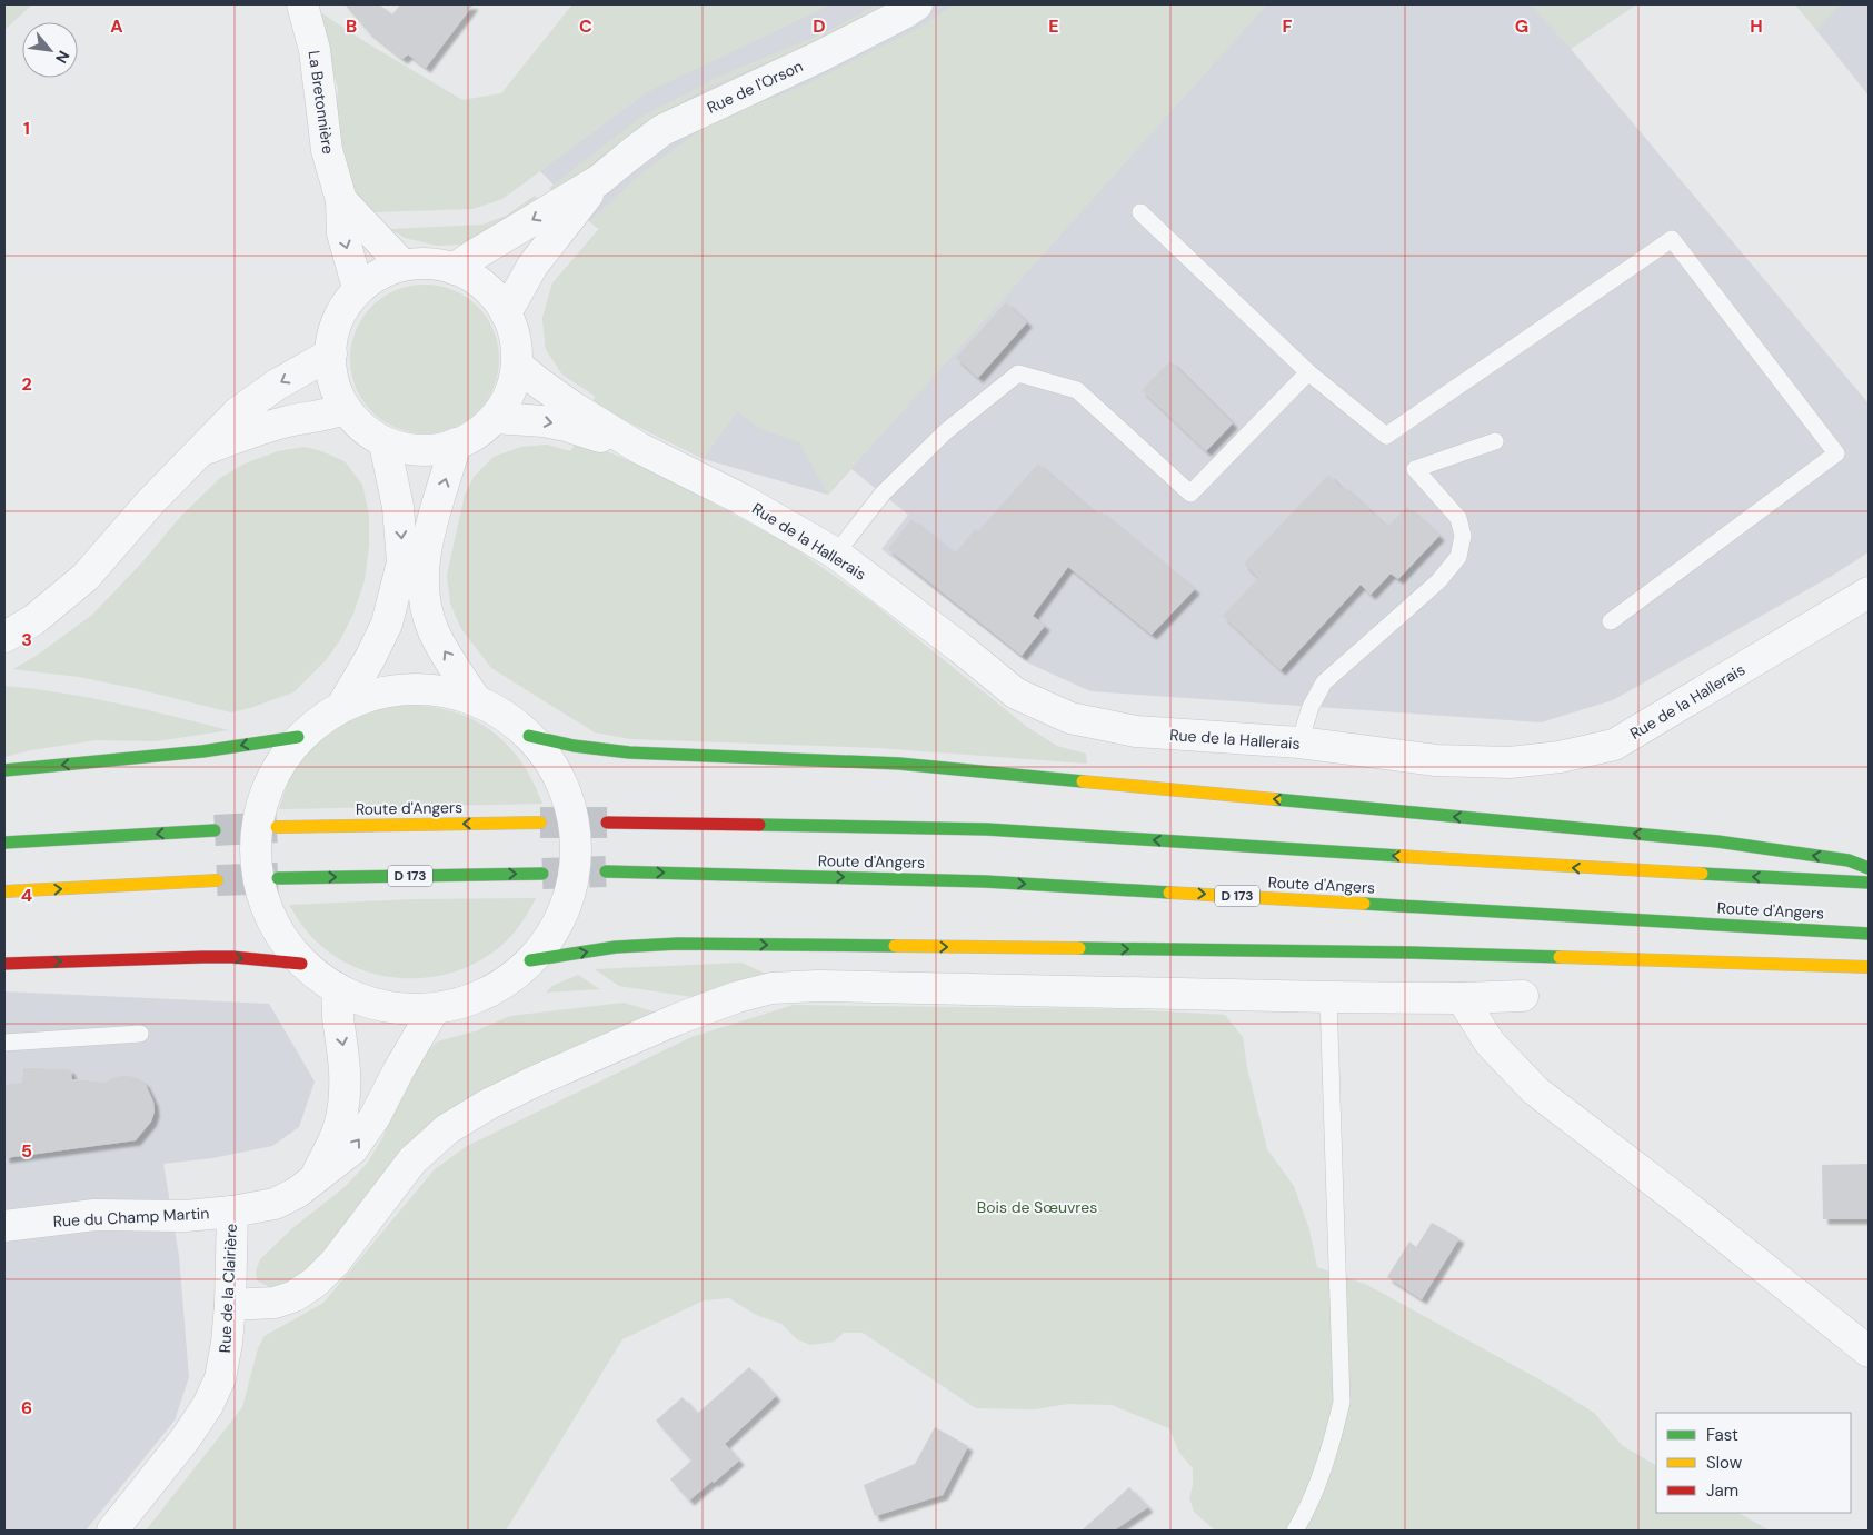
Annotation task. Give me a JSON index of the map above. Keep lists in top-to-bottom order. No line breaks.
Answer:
{"streets":{"highway":["Route d'Angers","D 173"],"street":["Rue de l'Orson","La Bretonnière","Rue de la Hallerais","Rue du Champ Martin","Rue de la Clairière"]},"crossings":[["Rue de l'Orson","La Bretonnière"],["Rue de l'Orson","Rue de la Hallerais"],["La Bretonnière","Rue de la Hallerais"],["Rue du Champ Martin","Rue de la Clairière"]],"parks":["Bois de Sœuvres"],"legend":["Fast","Slow","Jam"],"north":"bottom right","grid":{"columns":["A","B","C","D","E","F","G","H"],"rows":["1","2","3","4","5","6"]}}
